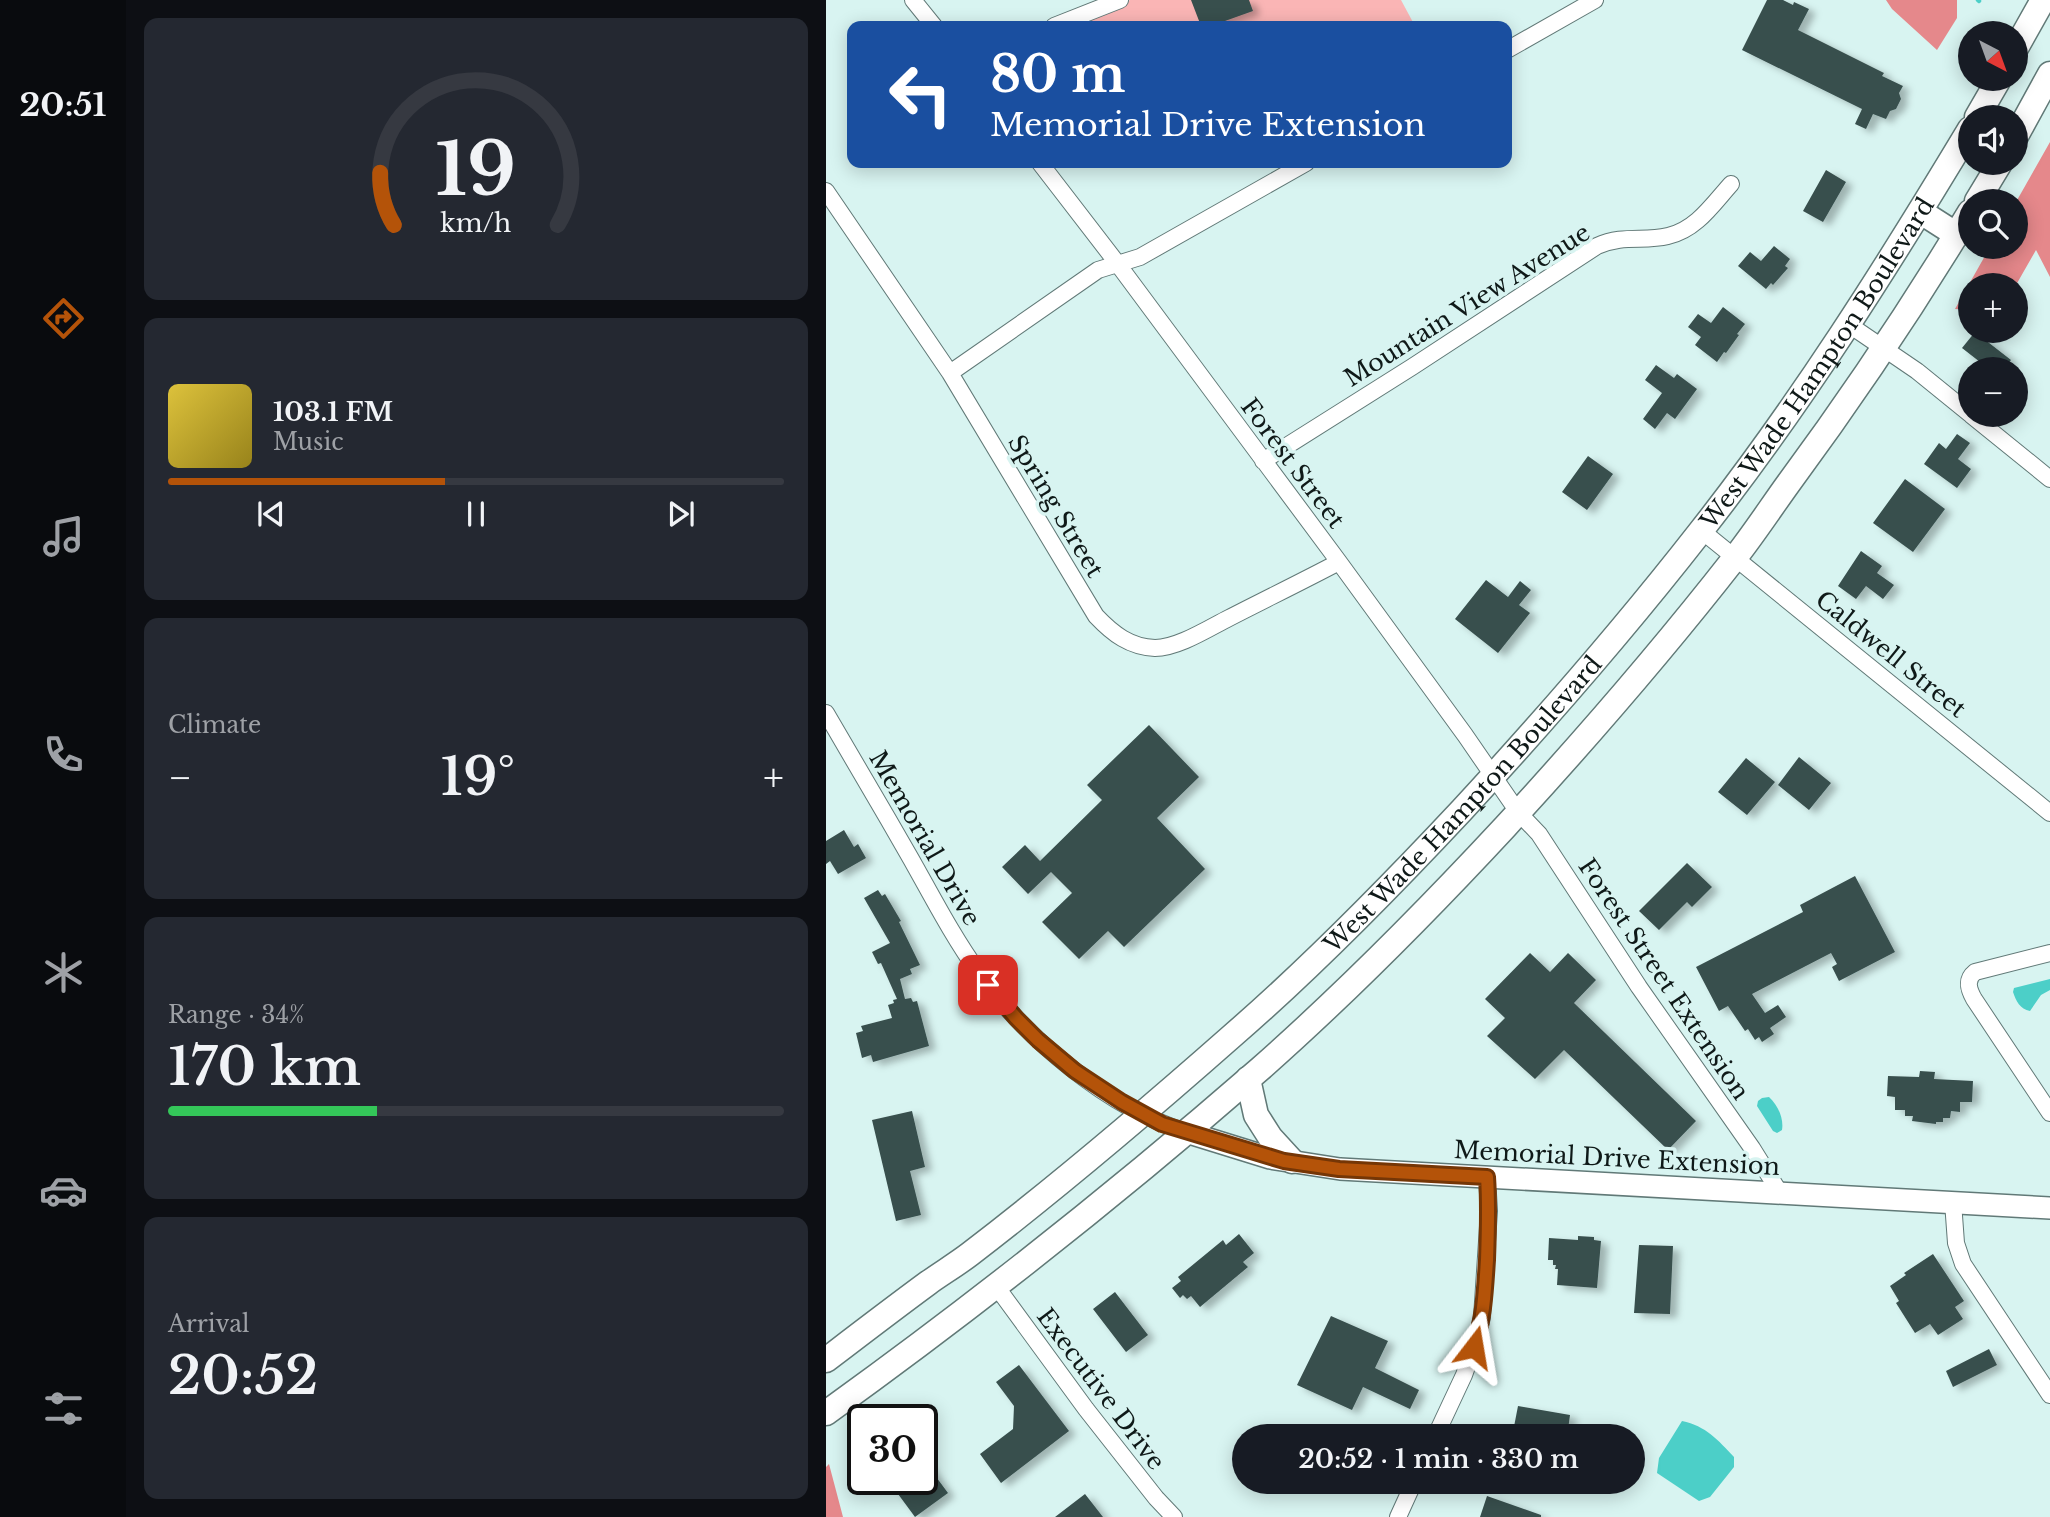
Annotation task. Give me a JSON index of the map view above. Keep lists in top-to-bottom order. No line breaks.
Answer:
{"streets":{"main road":["West Wade Hampton Boulevard"],"street":["Mountain View Avenue","Forest Street","Spring Street","Caldwell Street","Memorial Drive","Forest Street Extension","Memorial Drive Extension","Executive Drive"]},"crossings":[["Mountain View Avenue","Forest Street"],["West Wade Hampton Boulevard","Forest Street"],["West Wade Hampton Boulevard","Caldwell Street"],["West Wade Hampton Boulevard","Memorial Drive"],["West Wade Hampton Boulevard","Forest Street Extension"],["West Wade Hampton Boulevard","Memorial Drive Extension"],["West Wade Hampton Boulevard","Executive Drive"],["Forest Street","Spring Street"],["Forest Street","Forest Street Extension"],["Memorial Drive","Memorial Drive Extension"],["Forest Street Extension","Memorial Drive Extension"]],"north":"bottom right","page":{"tabs":"20:51","map_buttons":["+","−"],"turn":["80 m","Memorial Drive Extension"],"song":["103.1 FM","Music"],"tile":["Climate",["Range · 34%","170 km"],["Arrival","20:52"]],"heat":["−","19°","+"],"limit":"30","trip":"20:52 · 1 min · 330 m","gauge":["19","km/h"]}}
